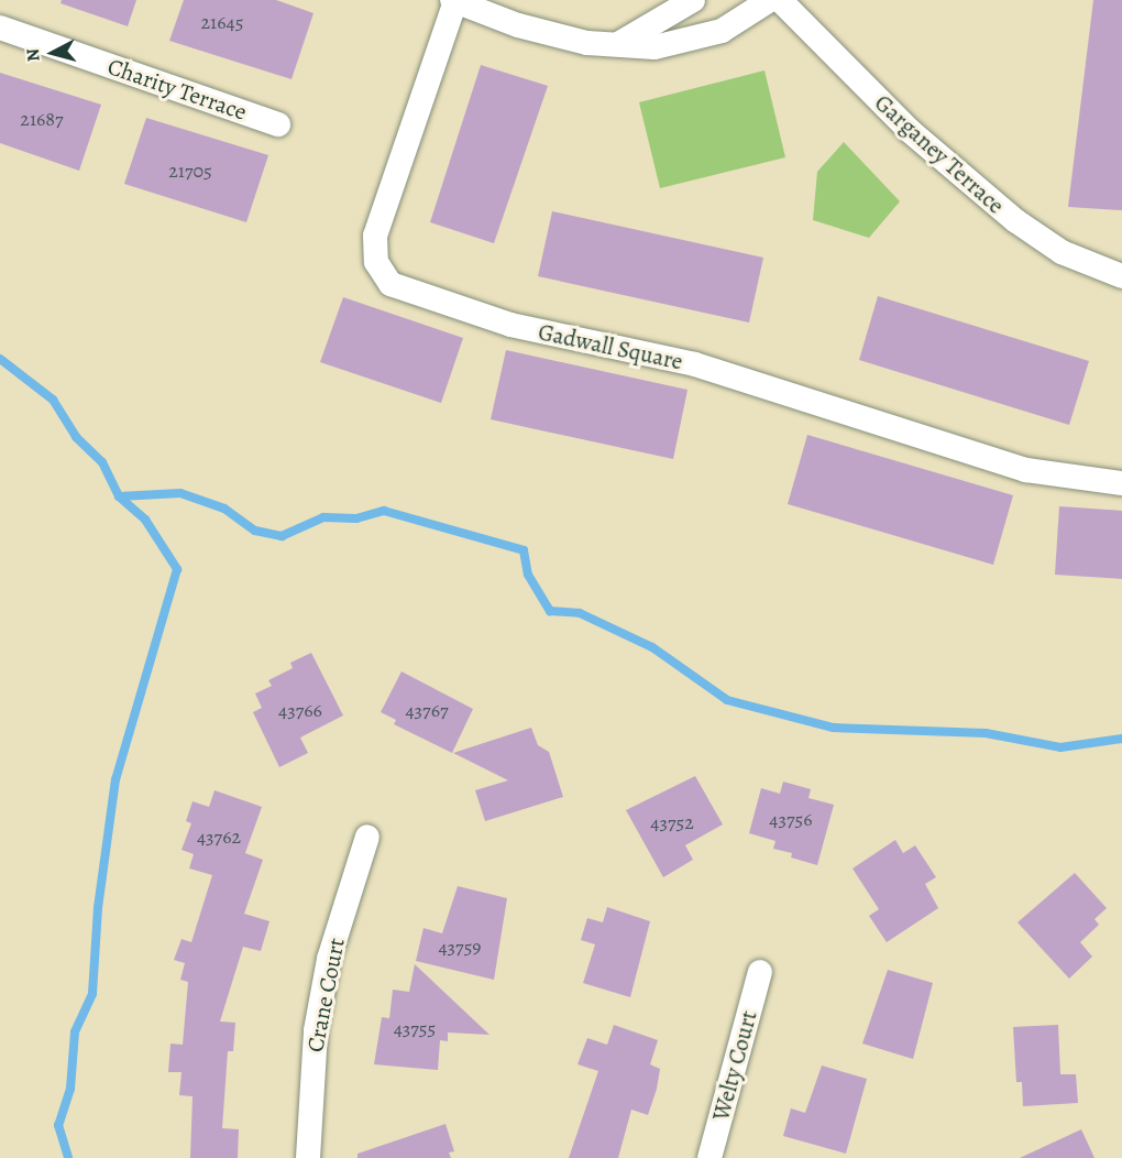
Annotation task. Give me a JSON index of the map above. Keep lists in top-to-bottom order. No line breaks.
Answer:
{"streets":{"street":["Charity Terrace","Garganey Terrace","Gadwall Square","Crane Court","Welty Court"]},"house_numbers":["21645","21687","21705","43766","43767","43756","43752","43762","43759","43755"],"north":"left"}
